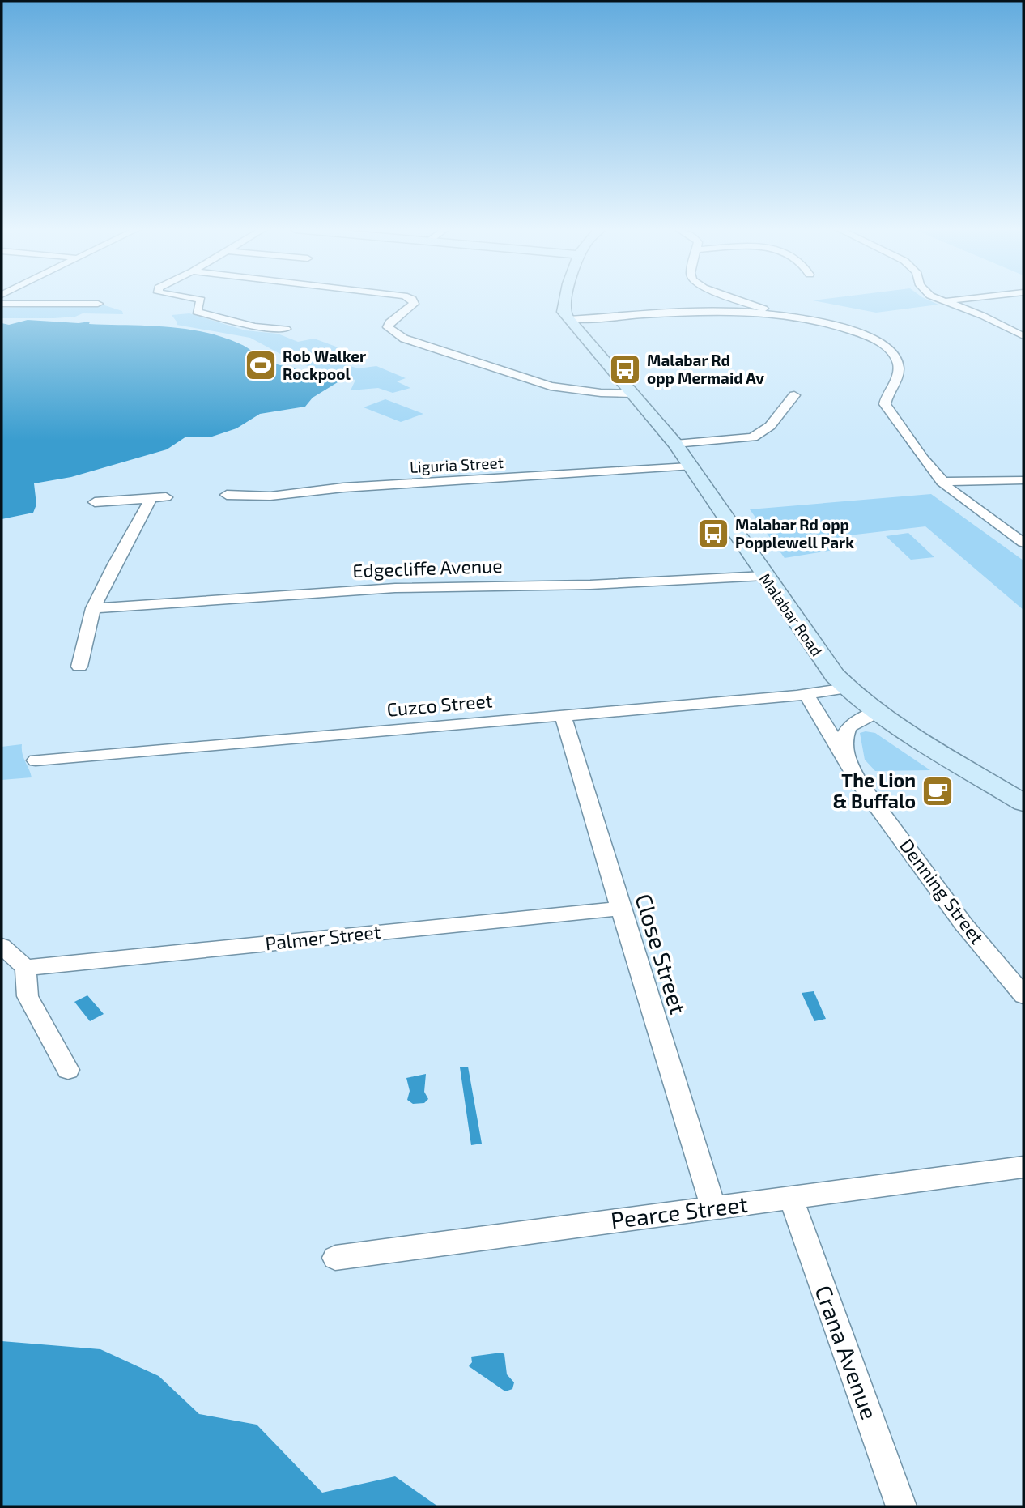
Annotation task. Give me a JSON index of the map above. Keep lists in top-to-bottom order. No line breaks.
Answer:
{"streets":{"main road":["Malabar Road"],"street":["Liguria Street","Edgecliffe Avenue","Cuzco Street","Denning Street","Palmer Street","Close Street","Pearce Street","Crana Avenue"]},"crossings":[["Liguria Street","Malabar Road"],["Edgecliffe Avenue","Malabar Road"],["Malabar Road","Cuzco Street"],["Cuzco Street","Denning Street"],["Cuzco Street","Close Street"],["Palmer Street","Close Street"],["Close Street","Pearce Street"],["Pearce Street","Crana Avenue"]],"places":{"sports":["Rob Walker Rockpool"],"bus stop":["Malabar Rd opp Mermaid Av","Malabar Rd opp Popplewell Park"],"cafe":["The Lion & Buffalo"]}}
